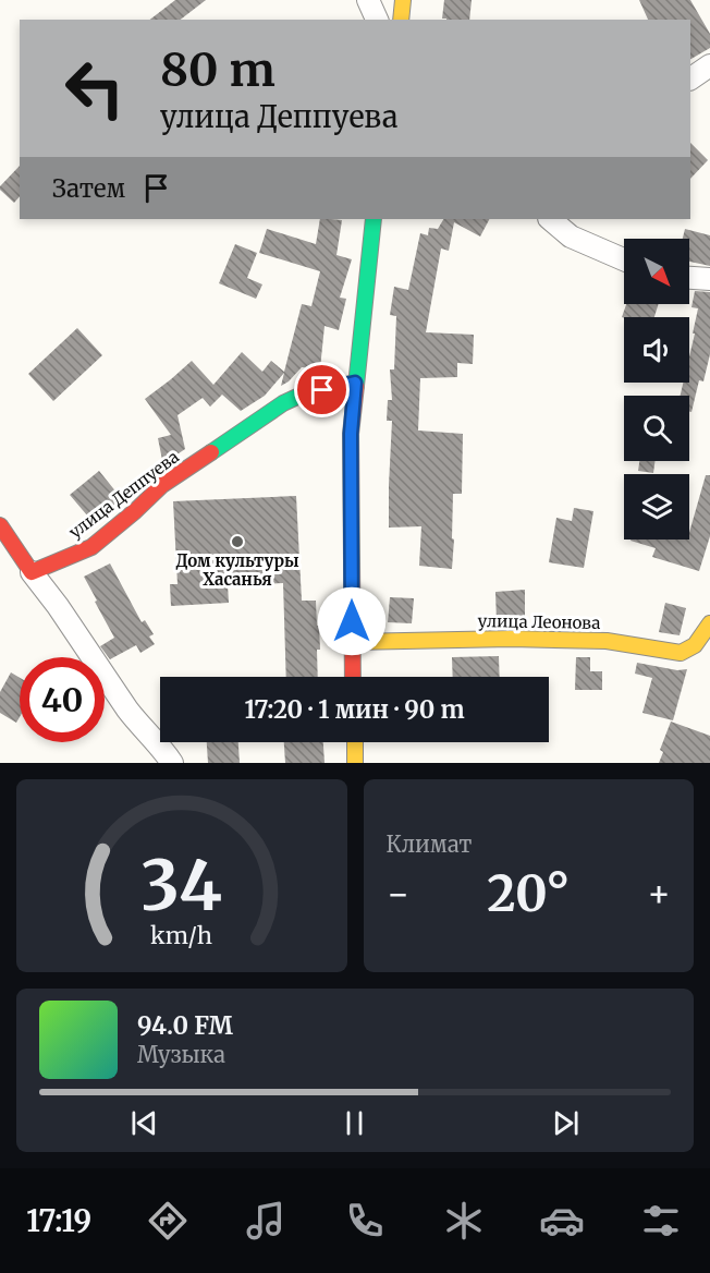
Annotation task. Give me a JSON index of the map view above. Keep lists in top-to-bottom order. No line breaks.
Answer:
{"streets":{"street":["улица Деппуева","улица Леонова"]},"places":["Дом культуры Хасанья"],"north":"bottom right","page":{"turn":["80 m","улица Деппуева"],"then":"Затем","limit":"40","trip":"17:20 · 1 мин · 90 m","tile":"Климат","heat":["−","20°","+"],"song":["94.0 FM","Музыка"],"tabs":"17:19","gauge":["34","km/h"]}}
